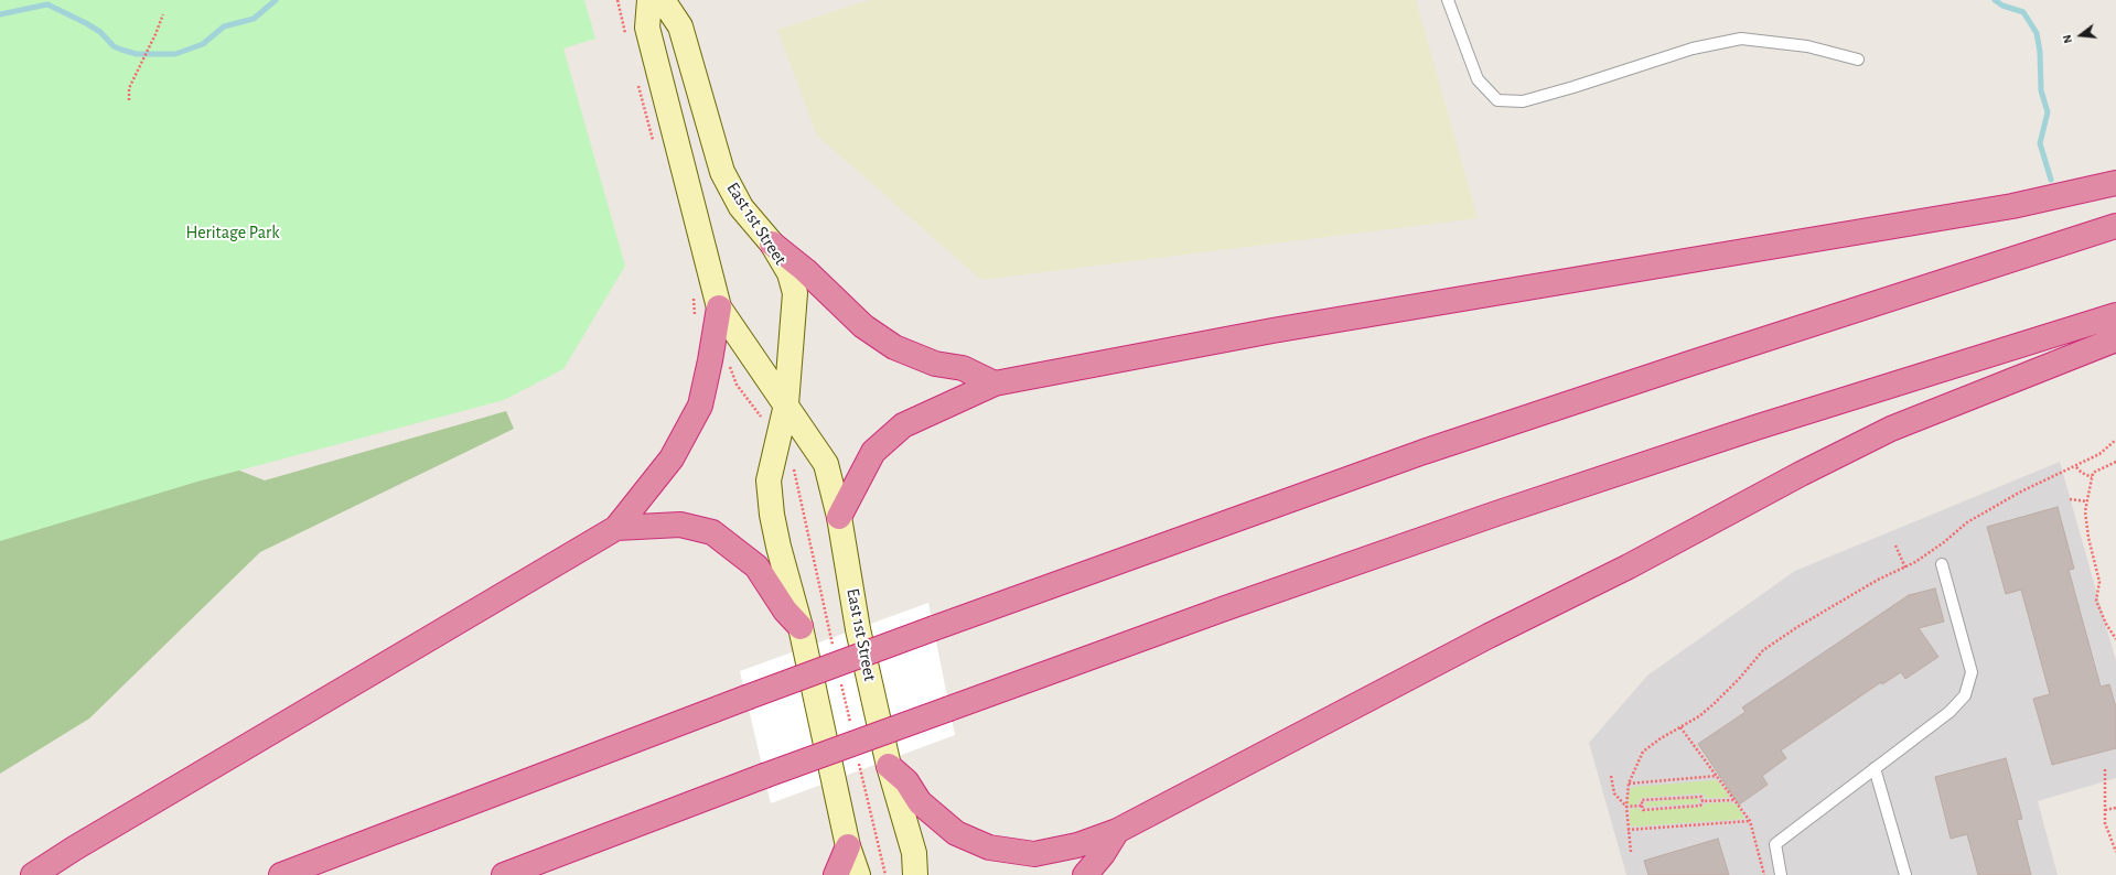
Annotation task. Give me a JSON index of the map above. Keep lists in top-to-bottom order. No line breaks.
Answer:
{"streets":{"main road":["East 1st Street"]},"parks":["Heritage Park"],"north":"left"}
